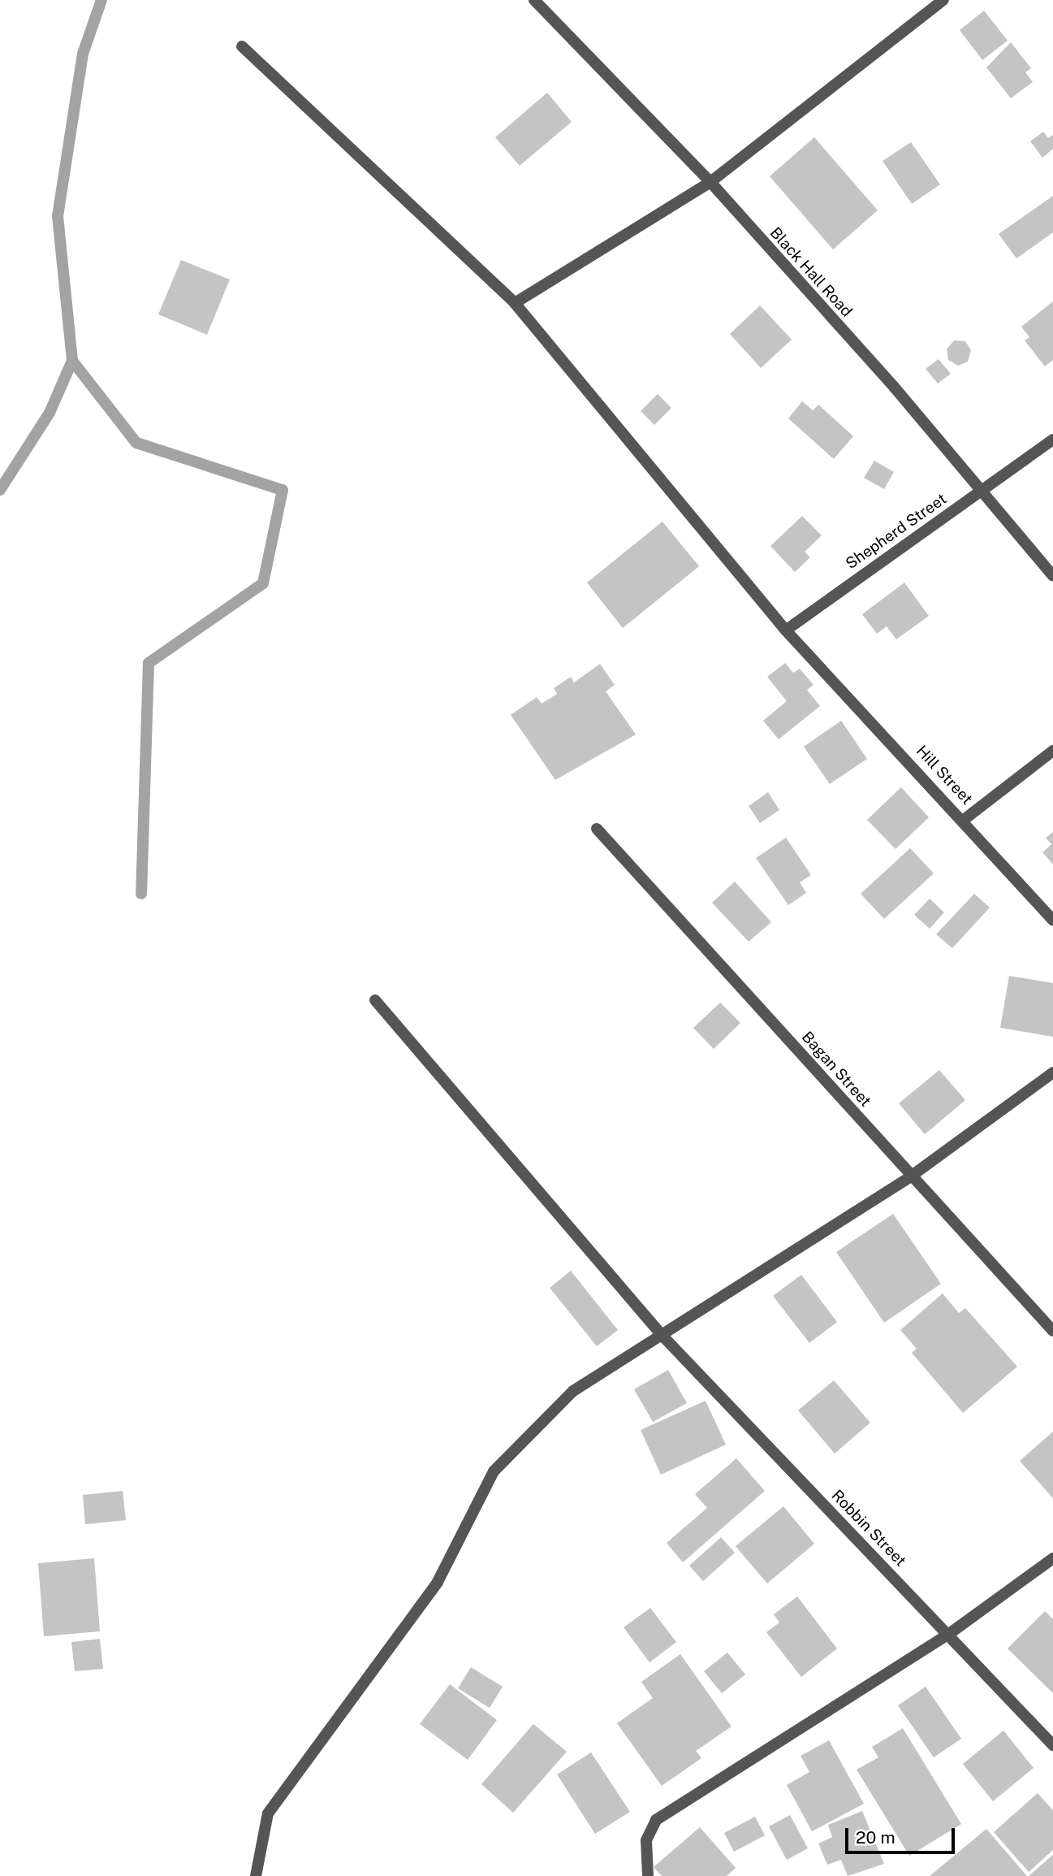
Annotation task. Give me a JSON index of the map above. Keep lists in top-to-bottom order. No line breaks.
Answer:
{"streets":{"street":["Black Hall Road","Shepherd Street","Hill Street","Bagan Street","Robbin Street"]},"crossings":[["Black Hall Road","Shepherd Street"],["Shepherd Street","Hill Street"]],"scale_bar":"20 m"}
